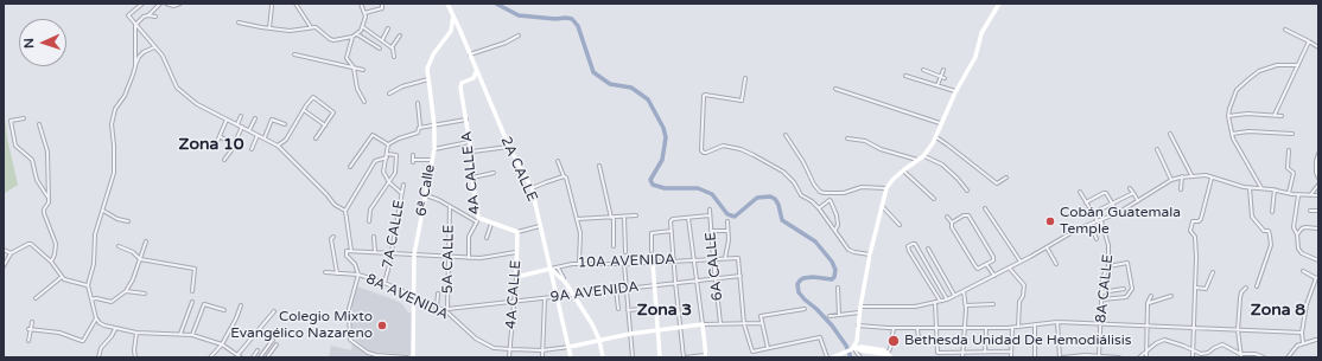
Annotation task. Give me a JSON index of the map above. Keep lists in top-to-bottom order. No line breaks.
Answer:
{"streets":{"main road":["2A CALLE","4A CALLE A","6ª Calle","10A AVENIDA","4A CALLE","8A AVENIDA"],"street":["7A CALLE","5A CALLE","6A CALLE","8A CALLE","9A AVENIDA"]},"crossings":[["2A CALLE","4A CALLE A"],["2A CALLE","6ª Calle"],["2A CALLE","10A AVENIDA"],["2A CALLE","9A AVENIDA"],["2A CALLE","8A AVENIDA"],["6ª Calle","8A AVENIDA"],["7A CALLE","8A AVENIDA"],["5A CALLE","9A AVENIDA"],["5A CALLE","8A AVENIDA"],["10A AVENIDA","6A CALLE"],["10A AVENIDA","9A AVENIDA"],["10A AVENIDA","4A CALLE"],["6A CALLE","9A AVENIDA"],["6A CALLE","8A AVENIDA"],["9A AVENIDA","4A CALLE"],["9A AVENIDA","8A AVENIDA"],["4A CALLE","8A AVENIDA"]],"districts":["Zona 10","Zona 3","Zona 8"],"places":["Cobán Guatemala Temple","Colegio Mixto Evangélico Nazareno","Bethesda Unidad De Hemodiálisis"],"north":"left"}
